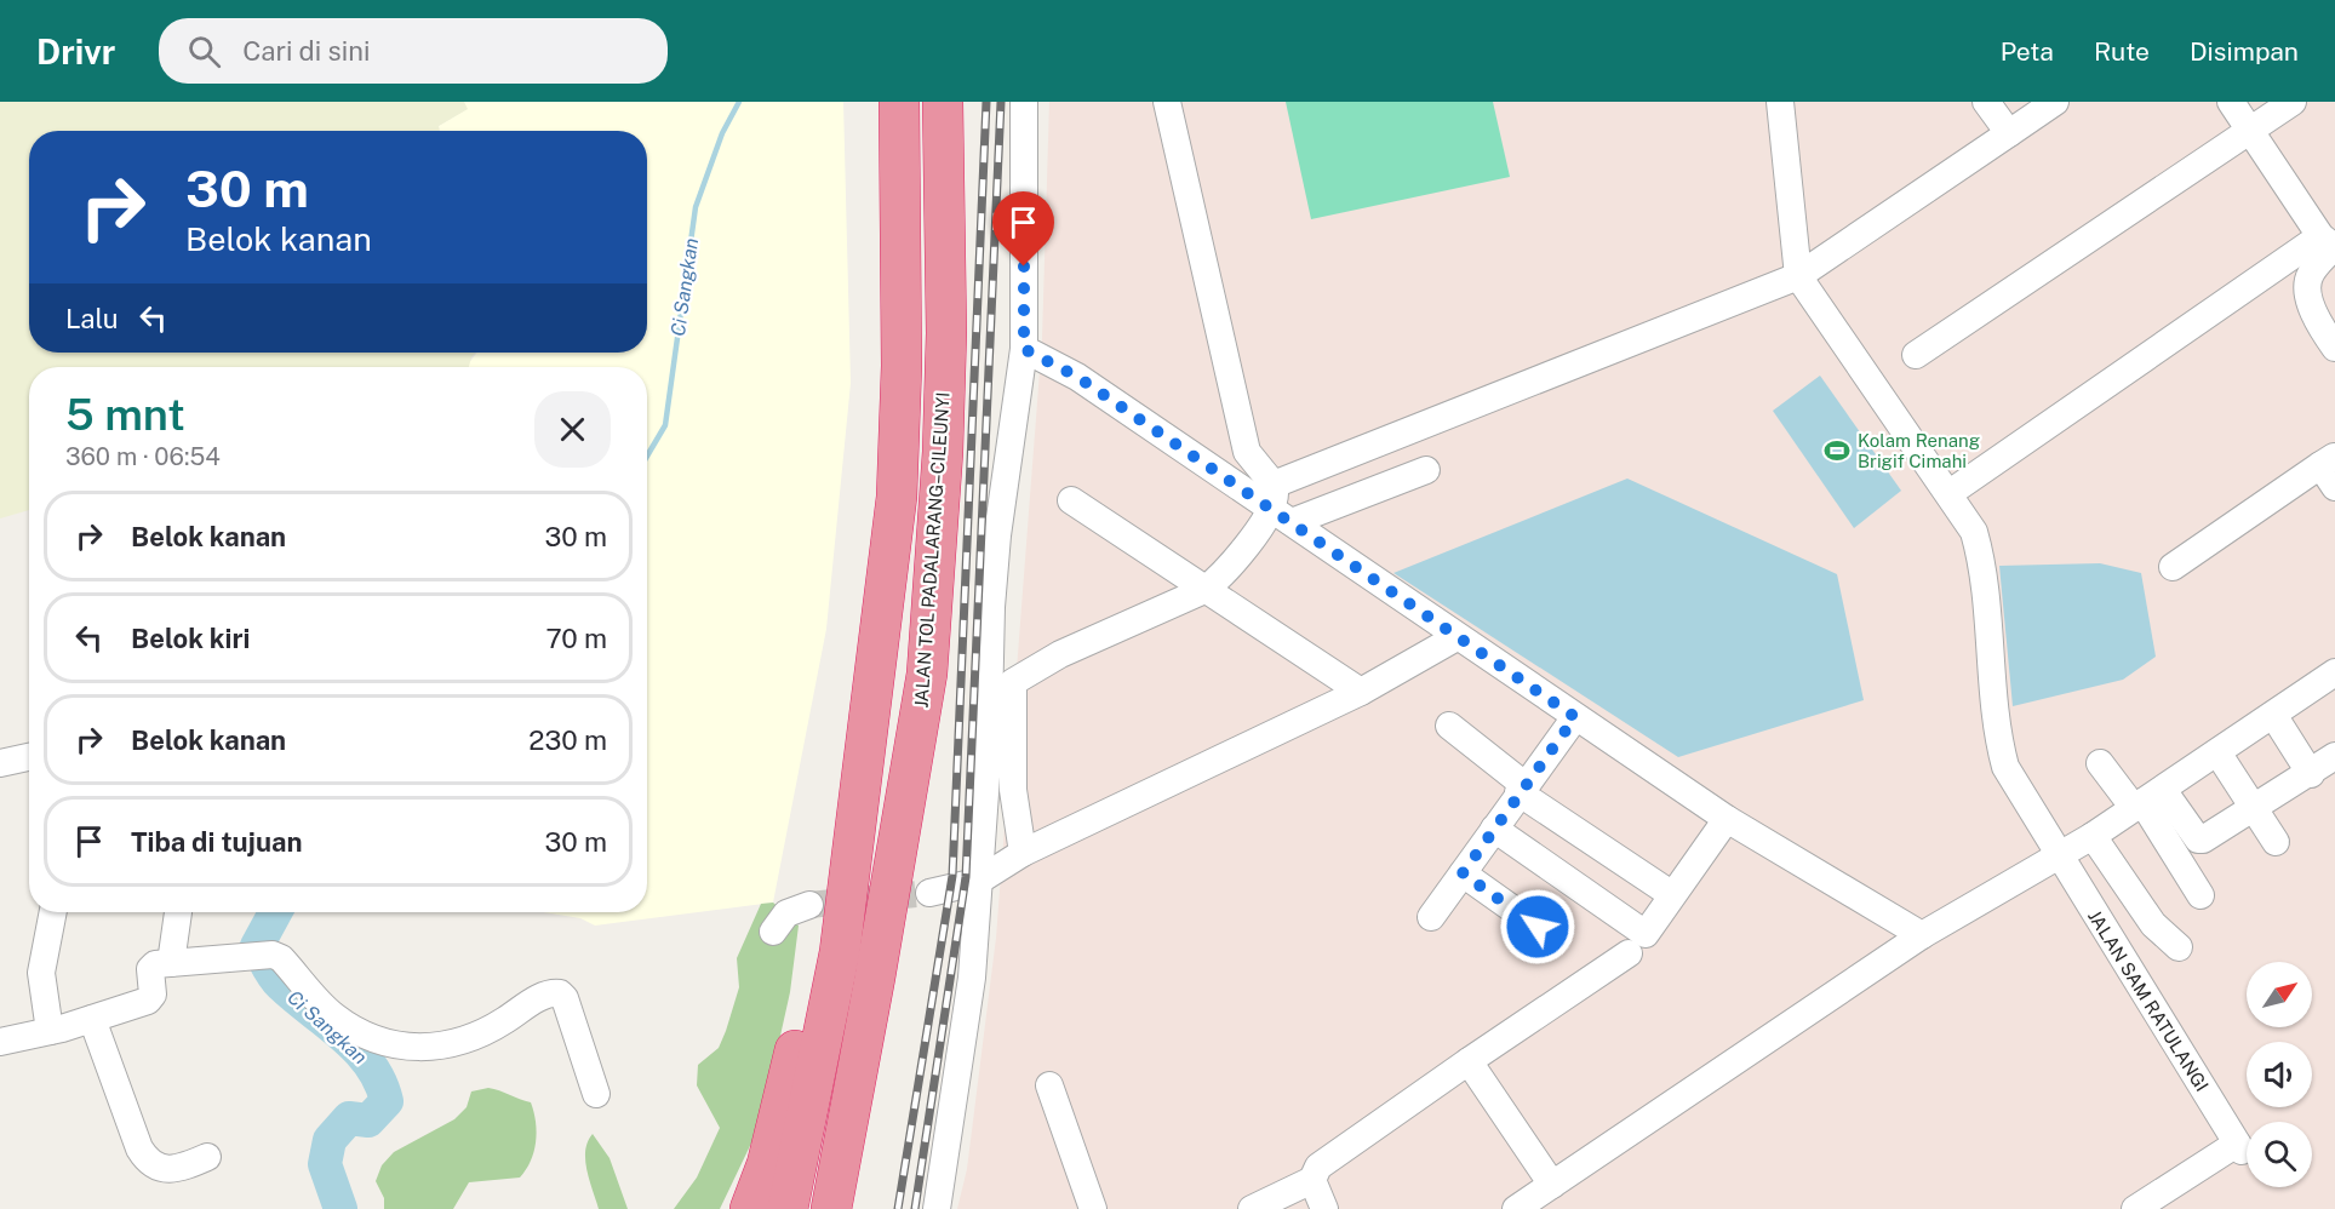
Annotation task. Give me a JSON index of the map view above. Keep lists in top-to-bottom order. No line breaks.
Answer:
{"streets":{"highway":["JALAN TOL PADALARANG–CILEUNYI"],"street":["JALAN SAM RATULANGI"]},"water":["Ci Sangkan"],"places":{"sports":["Kolam Renang Brigif Cimahi"]},"north":"top right","page":{"header":"Drivr","search":"Cari di sini","nav":["Peta","Rute","Disimpan"],"turn":["30 m","Belok kanan"],"then":"Lalu","heading":["5 mnt","360 m · 06:54"],"list":[{"name":"Belok kanan","value":"30 m"},{"name":"Belok kiri","value":"70 m"},{"name":"Belok kanan","value":"230 m"},{"name":"Tiba di tujuan","value":"30 m"}]}}
